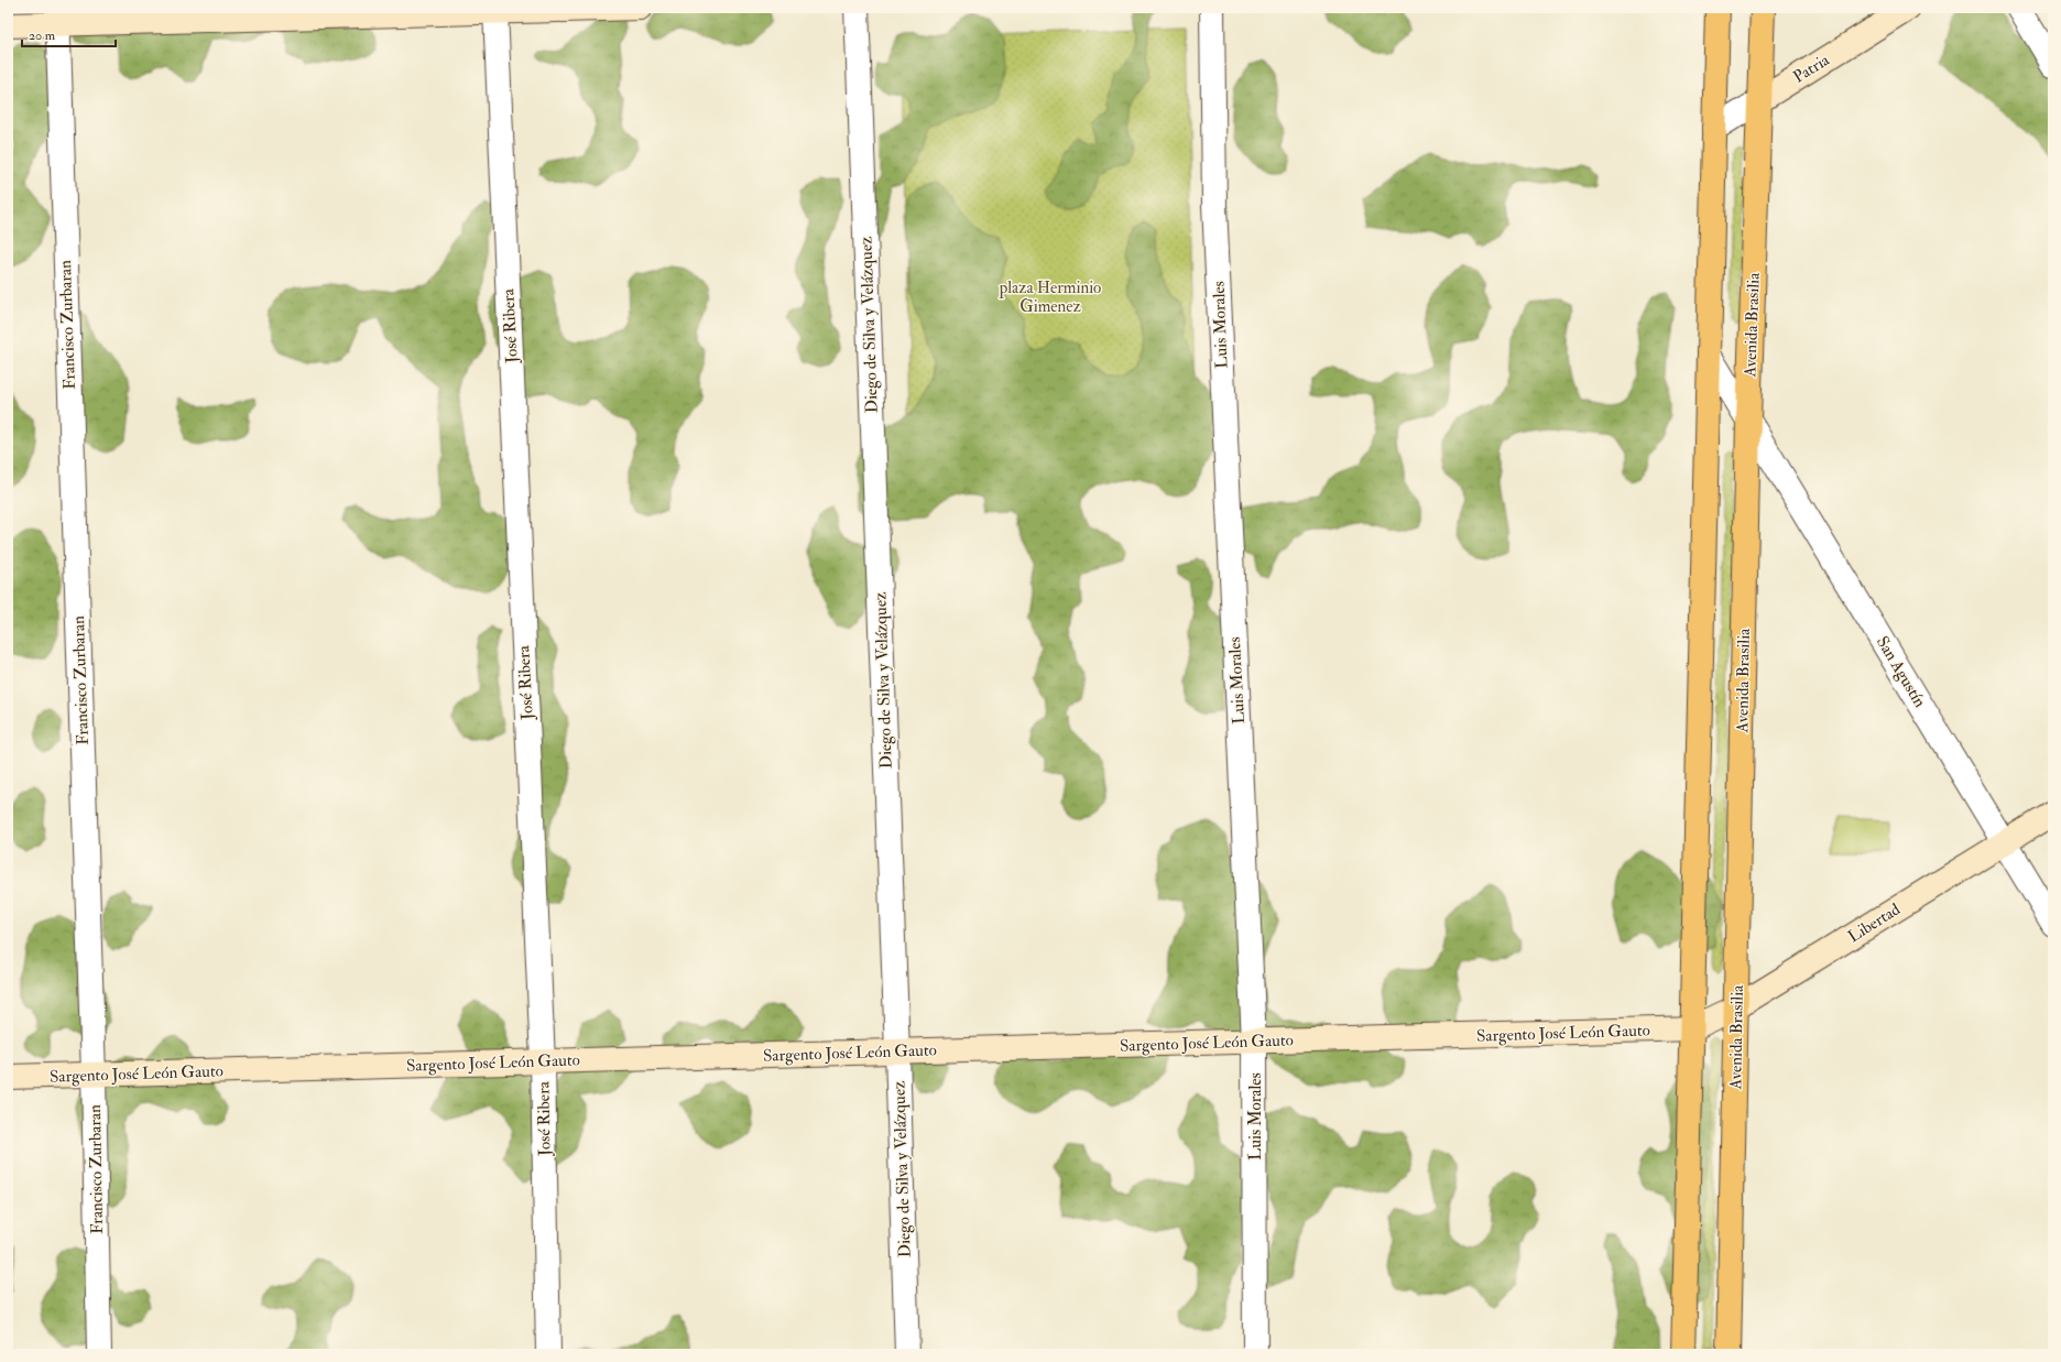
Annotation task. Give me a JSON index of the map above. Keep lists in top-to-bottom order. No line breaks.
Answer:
{"streets":{"main road":["Avenida Brasilia"],"street":["Patria","Francisco Zurbaran","Diego de Silva y Velázquez","Luis Morales","José Ribera","San Agustín","Libertad","Sargento José León Gauto"]},"crossings":[["Patria","Avenida Brasilia"],["Francisco Zurbaran","Sargento José León Gauto"],["Diego de Silva y Velázquez","Sargento José León Gauto"],["Luis Morales","Sargento José León Gauto"],["Avenida Brasilia","San Agustín"],["Avenida Brasilia","Libertad"],["José Ribera","Sargento José León Gauto"],["San Agustín","Libertad"],["Libertad","Sargento José León Gauto"]],"parks":["plaza Herminio Gimenez"],"scale_bar":"20 m"}
